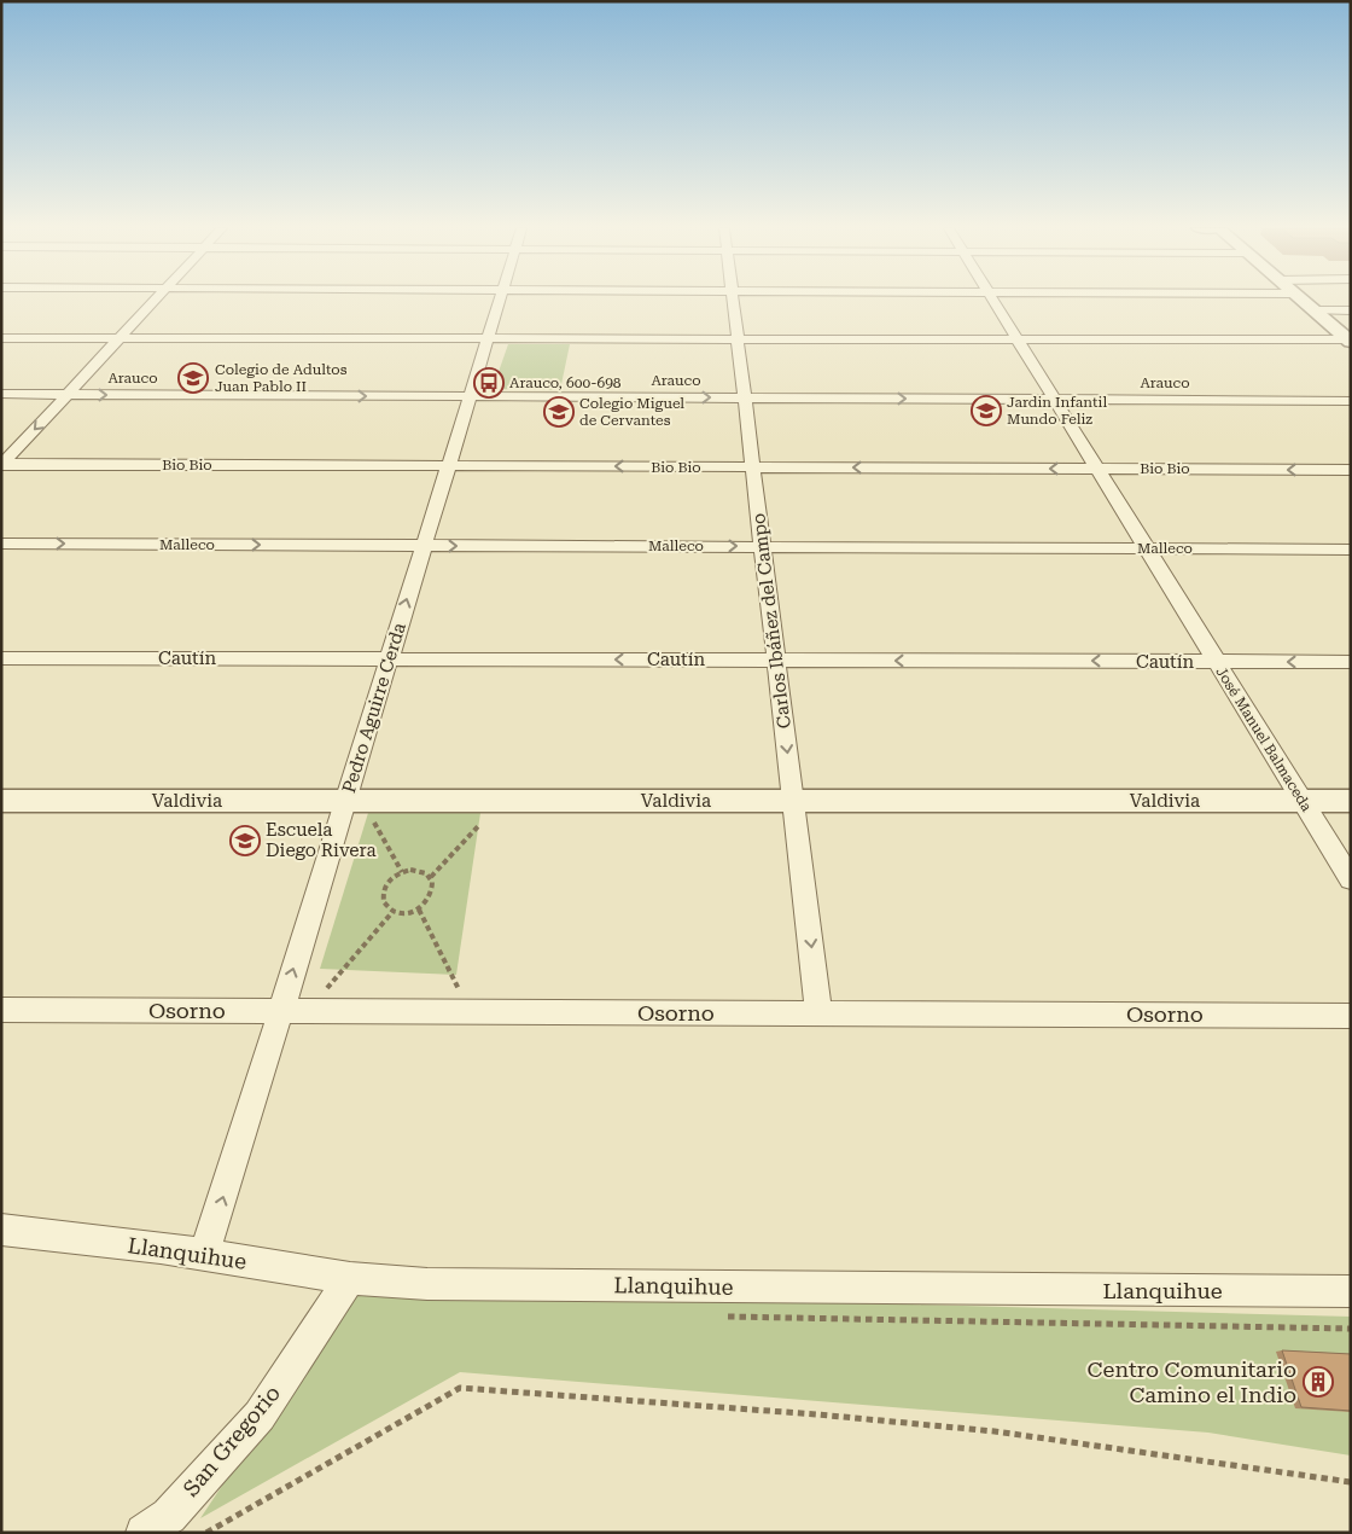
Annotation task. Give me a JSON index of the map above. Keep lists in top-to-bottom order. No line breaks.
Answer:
{"streets":{"street":["Arauco","Bio Bio","Malleco","Carlos Ibáñez del Campo","Cautín","Pedro Aguirre Cerda","José Manuel Balmaceda","Valdivia","Osorno","Llanquihue","San Gregorio"]},"crossings":[["Arauco","Carlos Ibáñez del Campo"],["Arauco","Pedro Aguirre Cerda"],["Arauco","José Manuel Balmaceda"],["Bio Bio","Carlos Ibáñez del Campo"],["Bio Bio","Pedro Aguirre Cerda"],["Bio Bio","José Manuel Balmaceda"],["Malleco","Carlos Ibáñez del Campo"],["Malleco","Pedro Aguirre Cerda"],["Malleco","José Manuel Balmaceda"],["Carlos Ibáñez del Campo","Cautín"],["Carlos Ibáñez del Campo","Valdivia"],["Carlos Ibáñez del Campo","Osorno"],["Cautín","Pedro Aguirre Cerda"],["Cautín","José Manuel Balmaceda"],["Pedro Aguirre Cerda","Valdivia"],["Pedro Aguirre Cerda","Osorno"],["Pedro Aguirre Cerda","Llanquihue"],["José Manuel Balmaceda","Valdivia"],["Llanquihue","San Gregorio"]],"one_way":["Malleco","Carlos Ibáñez del Campo","Cautín","Pedro Aguirre Cerda"],"places":{"school or university":["Colegio de Adultos Juan Pablo II","Jardin Infantil Mundo Feliz","Colegio Miguel de Cervantes","Escuela Diego Rivera"],"bus stop":["Arauco, 600-698"],"building":["Centro Comunitario Camino el Indio"]}}
